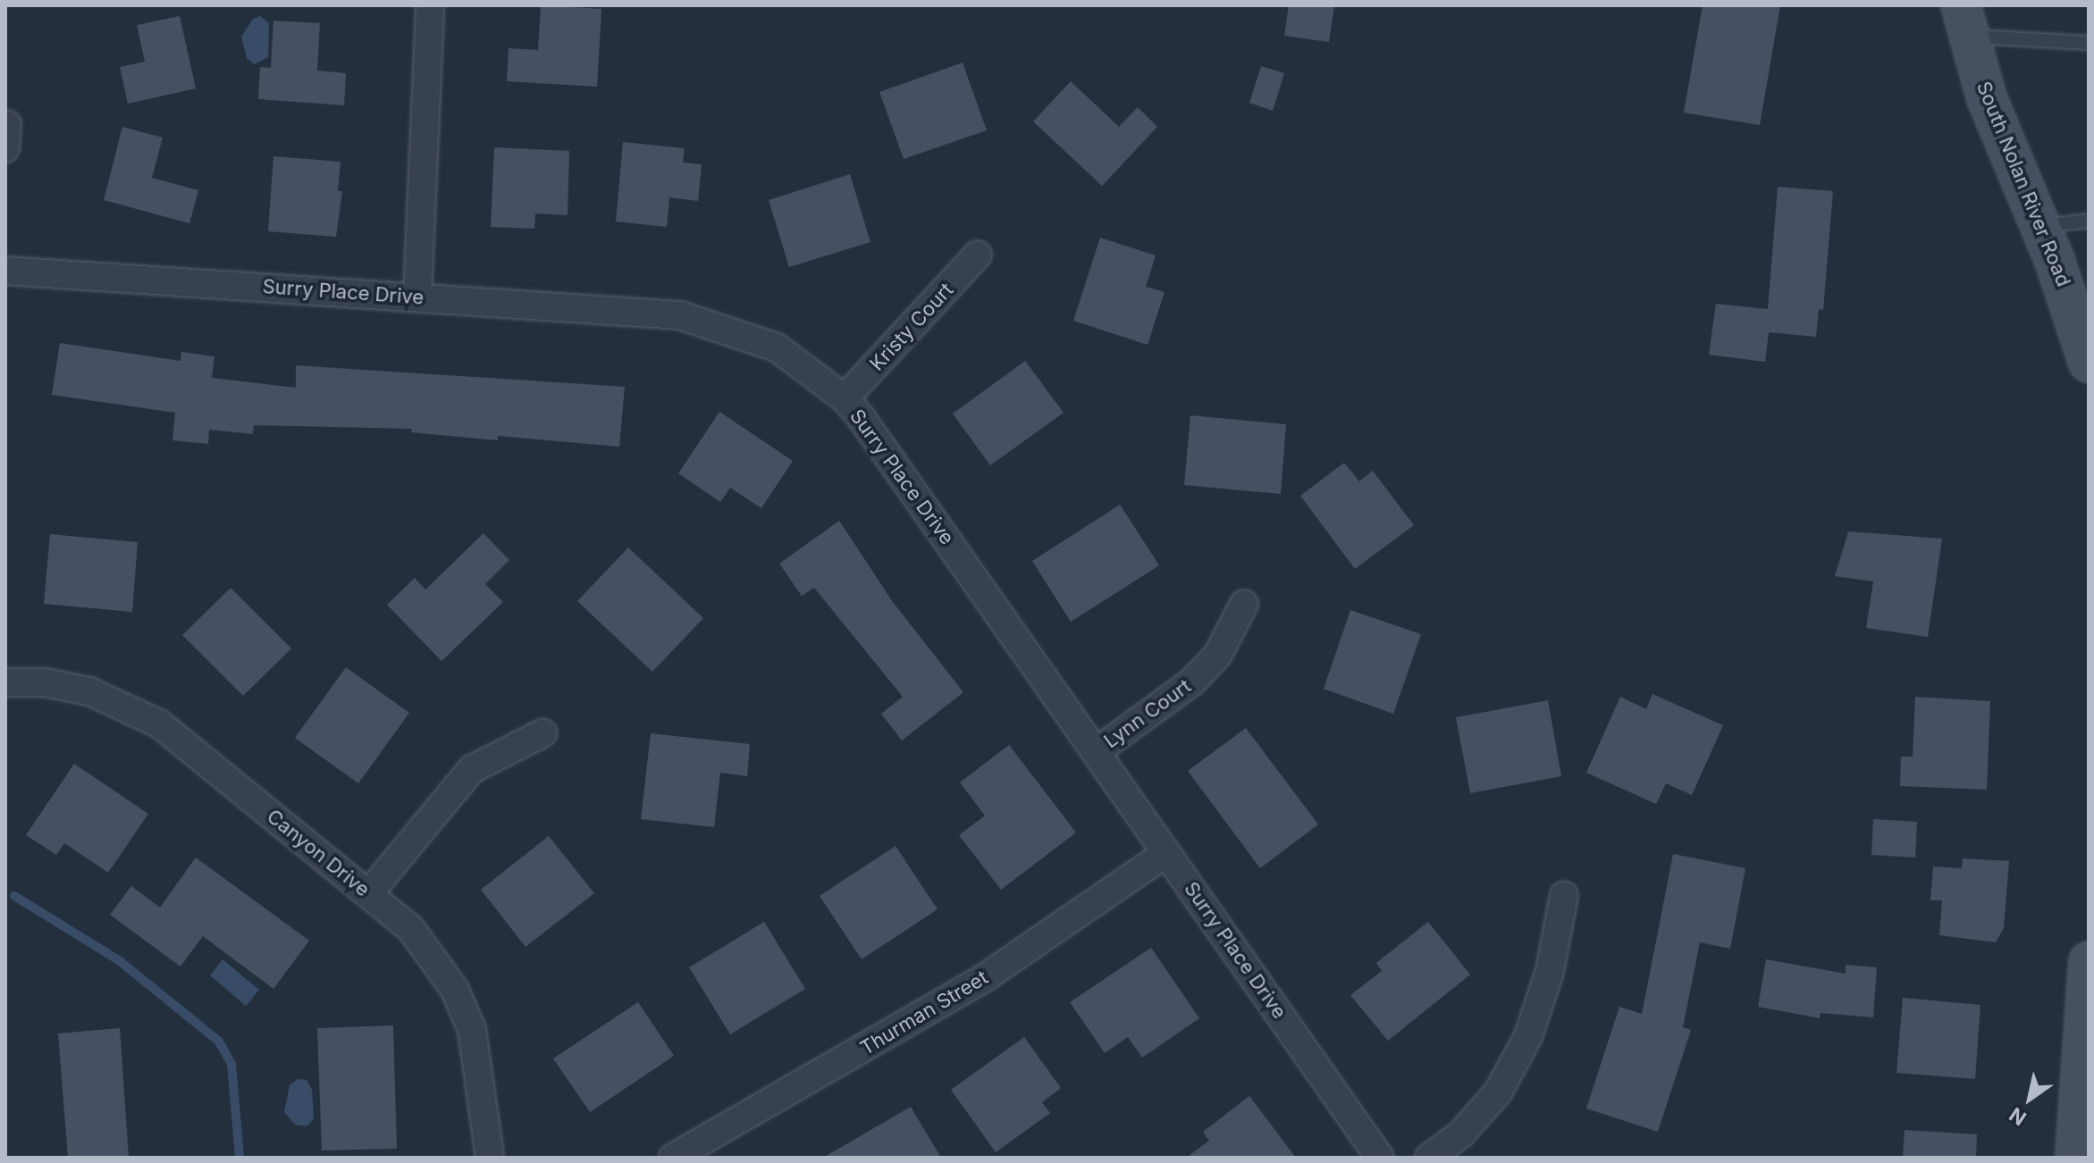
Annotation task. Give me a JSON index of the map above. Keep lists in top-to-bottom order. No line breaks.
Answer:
{"streets":{"main road":["South Nolan River Road"],"street":["Surry Place Drive","Kristy Court","Lynn Court","Canyon Drive","Thurman Street"]},"crossings":[["Surry Place Drive","Kristy Court"],["Surry Place Drive","Lynn Court"],["Surry Place Drive","Thurman Street"]],"north":"bottom left"}
